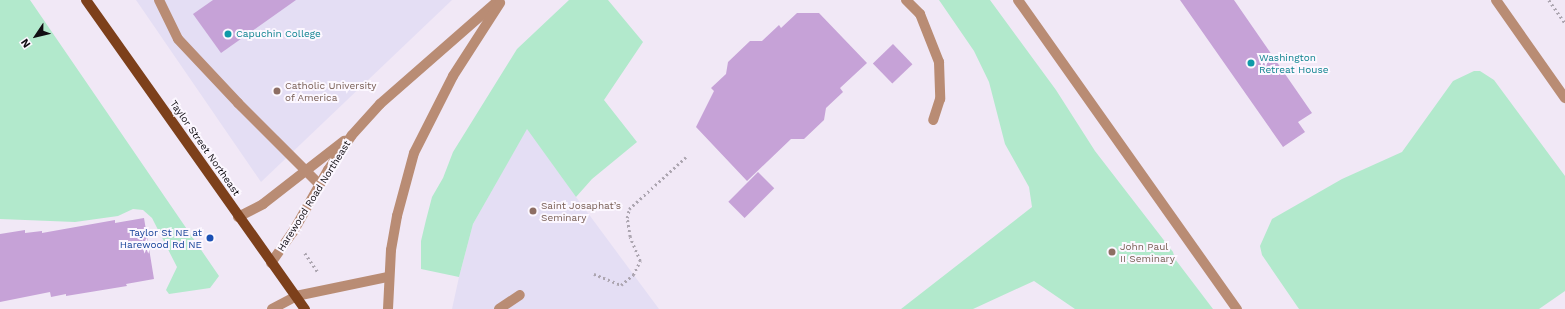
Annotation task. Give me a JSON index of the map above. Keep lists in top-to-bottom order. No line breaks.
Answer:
{"streets":{"main road":["Taylor Street Northeast"],"street":["Harewood Road Northeast"]},"crossings":[["Taylor Street Northeast","Harewood Road Northeast"]],"places":["Capuchin College","Washington Retreat House","Catholic University of America","Saint Josaphat’s Seminary","Taylor St NE at Harewood Rd NE","John Paul II Seminary"],"north":"bottom left"}
